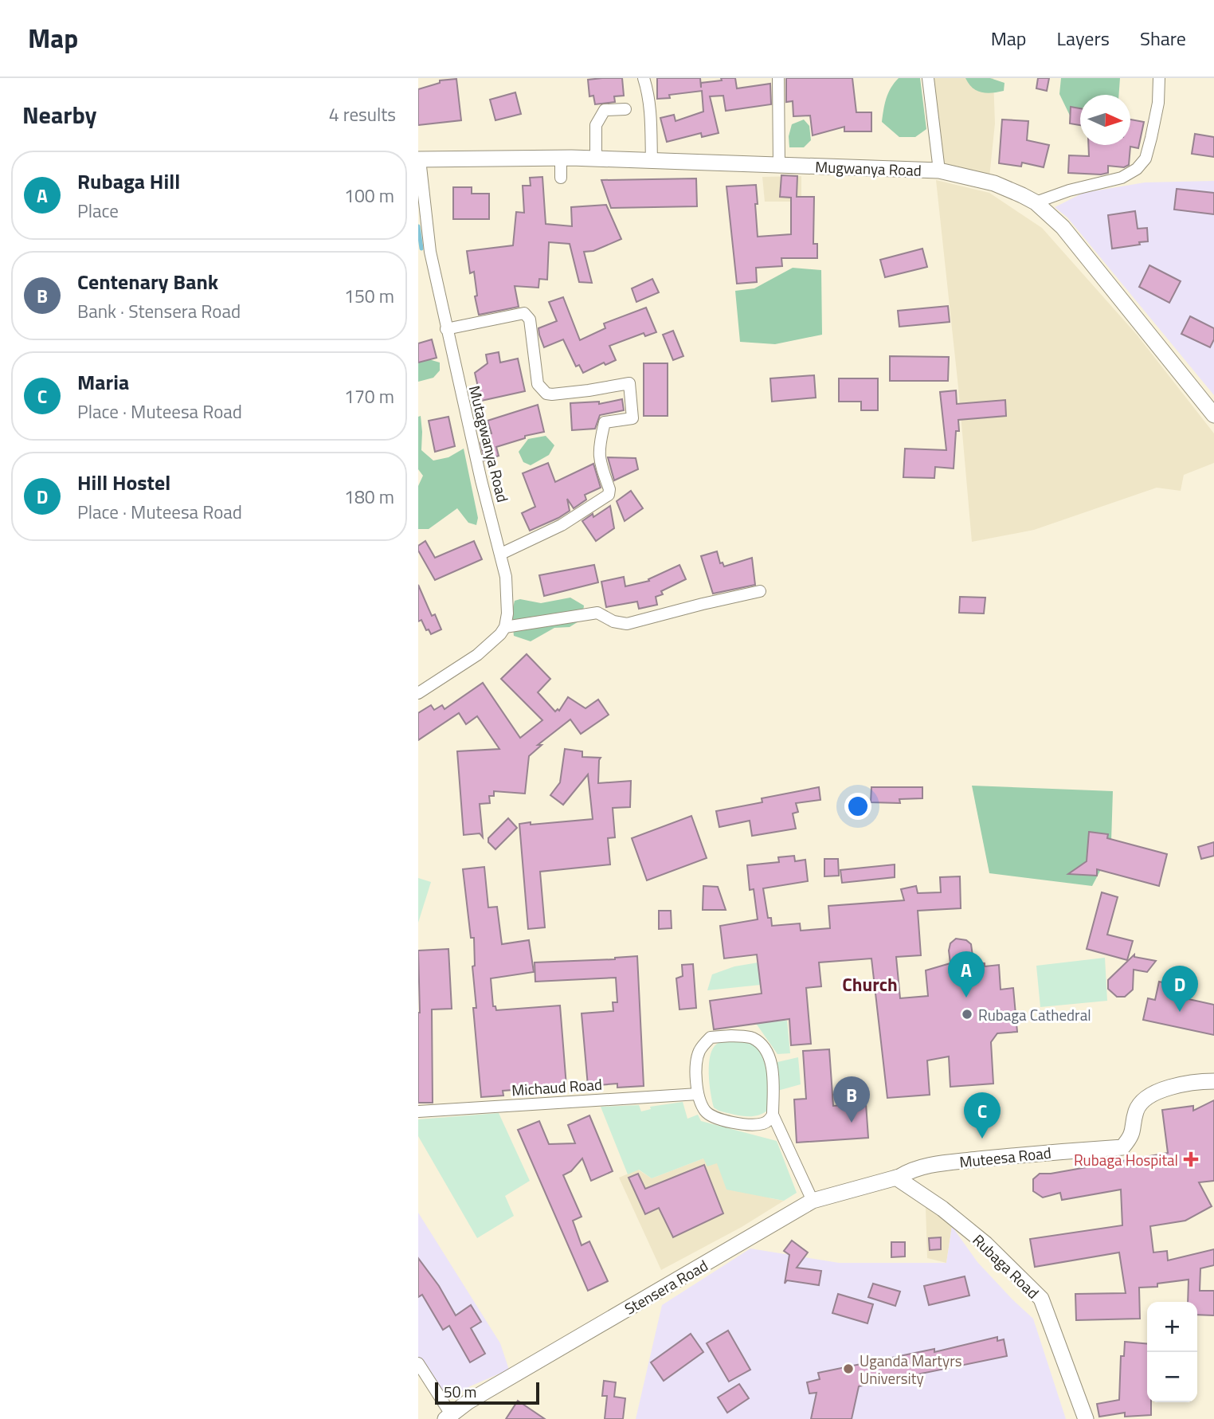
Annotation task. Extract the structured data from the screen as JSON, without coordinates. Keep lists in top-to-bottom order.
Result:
{
  "streets": {
    "street": [
      "Mugwanya Road",
      "Mutagwanya Road",
      "Michaud Road",
      "Muteesa Road",
      "Rubaga Road",
      "Stensera Road"
    ]
  },
  "crossings": [
    ["Mugwanya Road", "Mutagwanya Road"],
    ["Muteesa Road", "Rubaga Road"],
    ["Muteesa Road", "Stensera Road"],
    ["Rubaga Road", "Stensera Road"]
  ],
  "districts": ["Church"],
  "places": {
    "other": ["Rubaga Cathedral", "Uganda Martyrs University"],
    "health": ["Rubaga Hospital"]
  },
  "scale_bar": "50 m",
  "north": "right",
  "page": {
    "header": "Map",
    "nav": ["Map", "Layers", "Share"],
    "heading": ["Nearby", "4 results"],
    "list": [
      {
        "mark": "A",
        "name": "Rubaga Hill",
        "note": "Place",
        "value": "100 m"
      },
      {
        "mark": "B",
        "name": "Centenary Bank",
        "note": "Bank · Stensera Road",
        "value": "150 m"
      },
      {
        "mark": "C",
        "name": "Maria",
        "note": "Place · Muteesa Road",
        "value": "170 m"
      },
      {
        "mark": "D",
        "name": "Hill Hostel",
        "note": "Place · Muteesa Road",
        "value": "180 m"
      }
    ],
    "pins": [
      "A",
      "D",
      "B",
      "C"
    ],
    "map_buttons": ["+", "−"],
    "scale": "50 m"
  }
}
